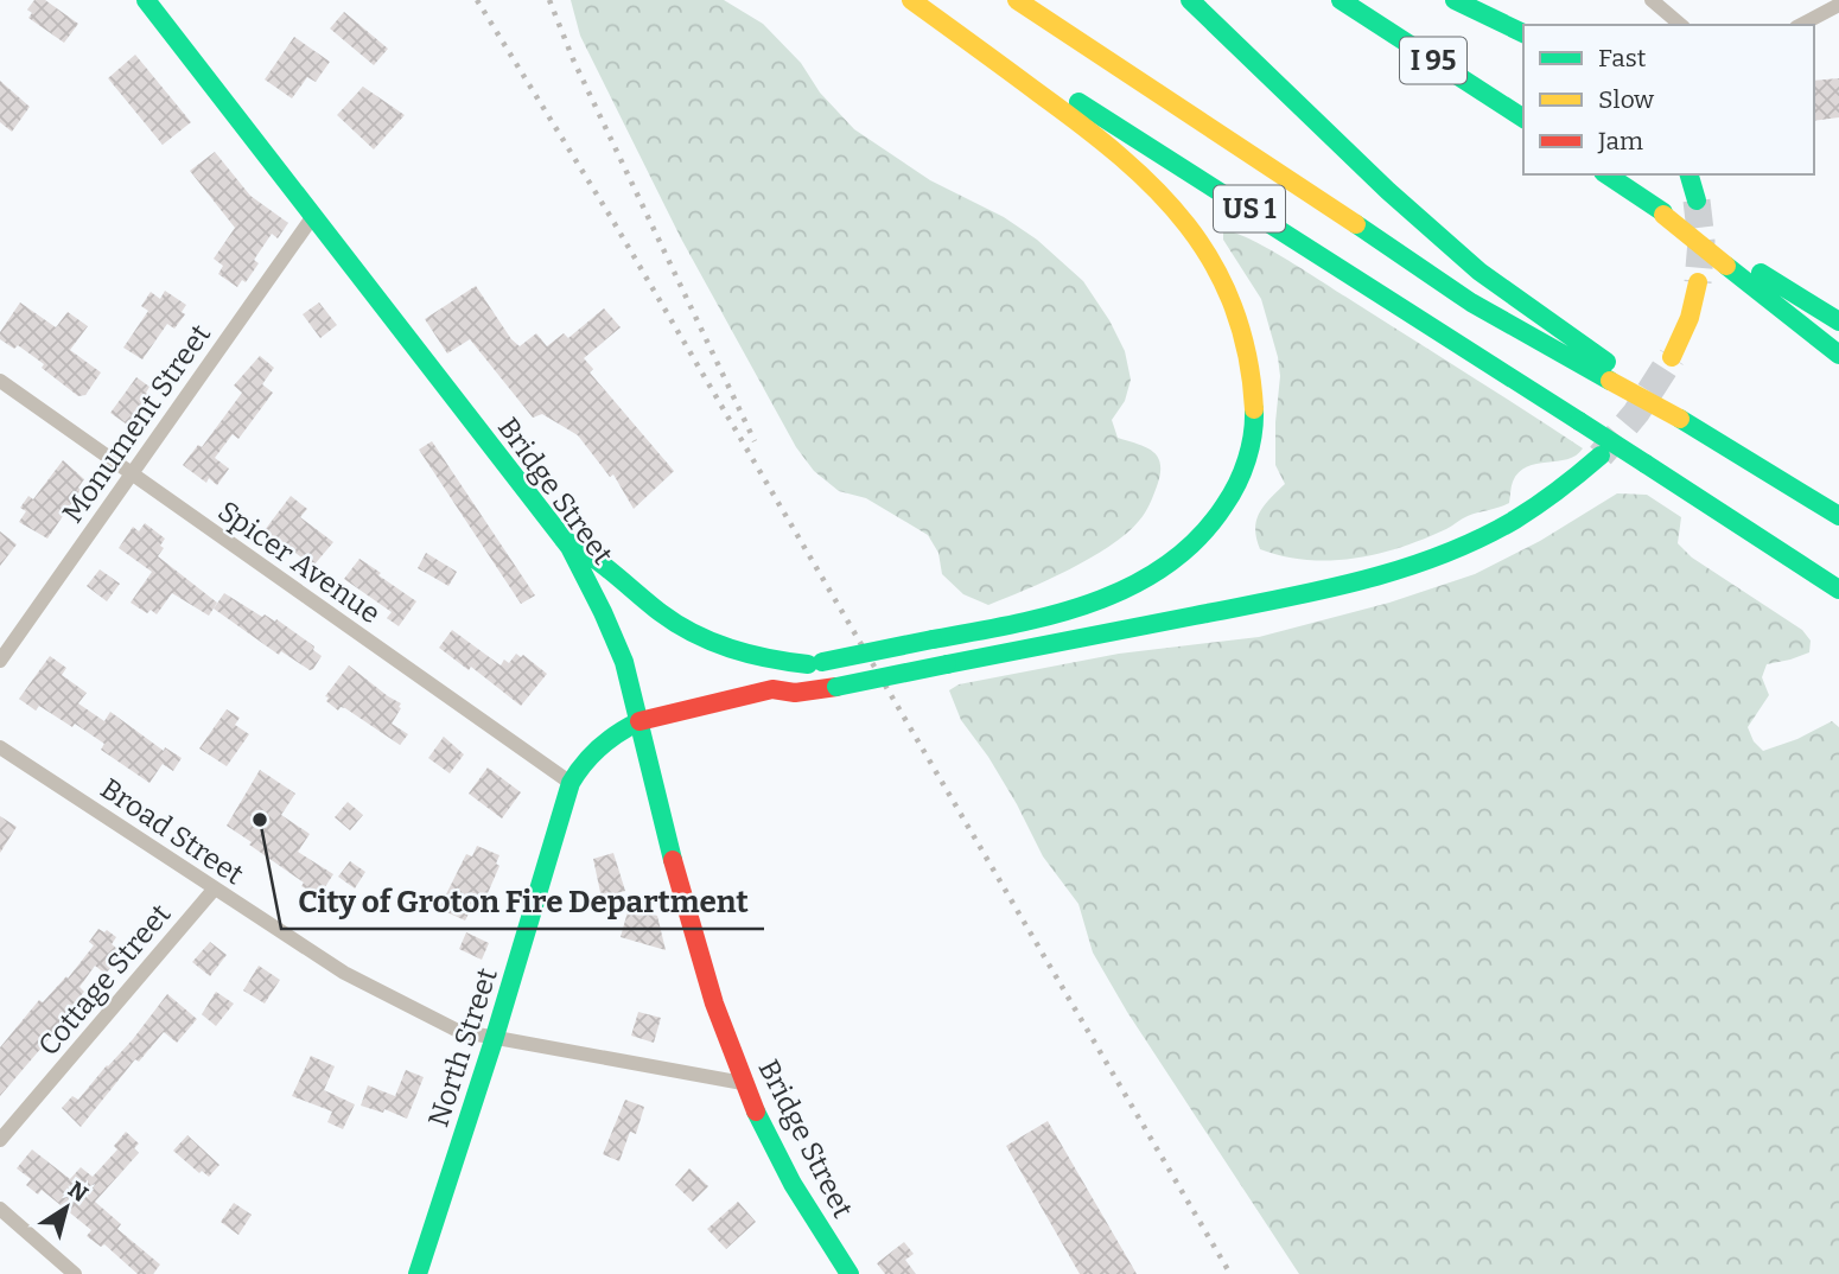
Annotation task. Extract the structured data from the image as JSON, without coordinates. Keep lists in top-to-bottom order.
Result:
{
  "streets": {
    "main road": [
      "I 95",
      "US 1",
      "Bridge Street",
      "North Street"
    ],
    "street": [
      "Monument Street",
      "Spicer Avenue",
      "Broad Street",
      "Cottage Street"
    ]
  },
  "crossings": [
    ["Monument Street", "Bridge Street"],
    ["Monument Street", "Spicer Avenue"],
    ["Bridge Street", "Broad Street"],
    ["Bridge Street", "North Street"],
    ["Spicer Avenue", "North Street"],
    ["Broad Street", "Cottage Street"],
    ["Broad Street", "North Street"]
  ],
  "places": ["City of Groton Fire Department"],
  "legend": ["Fast", "Slow", "Jam"],
  "north": "top right"
}
